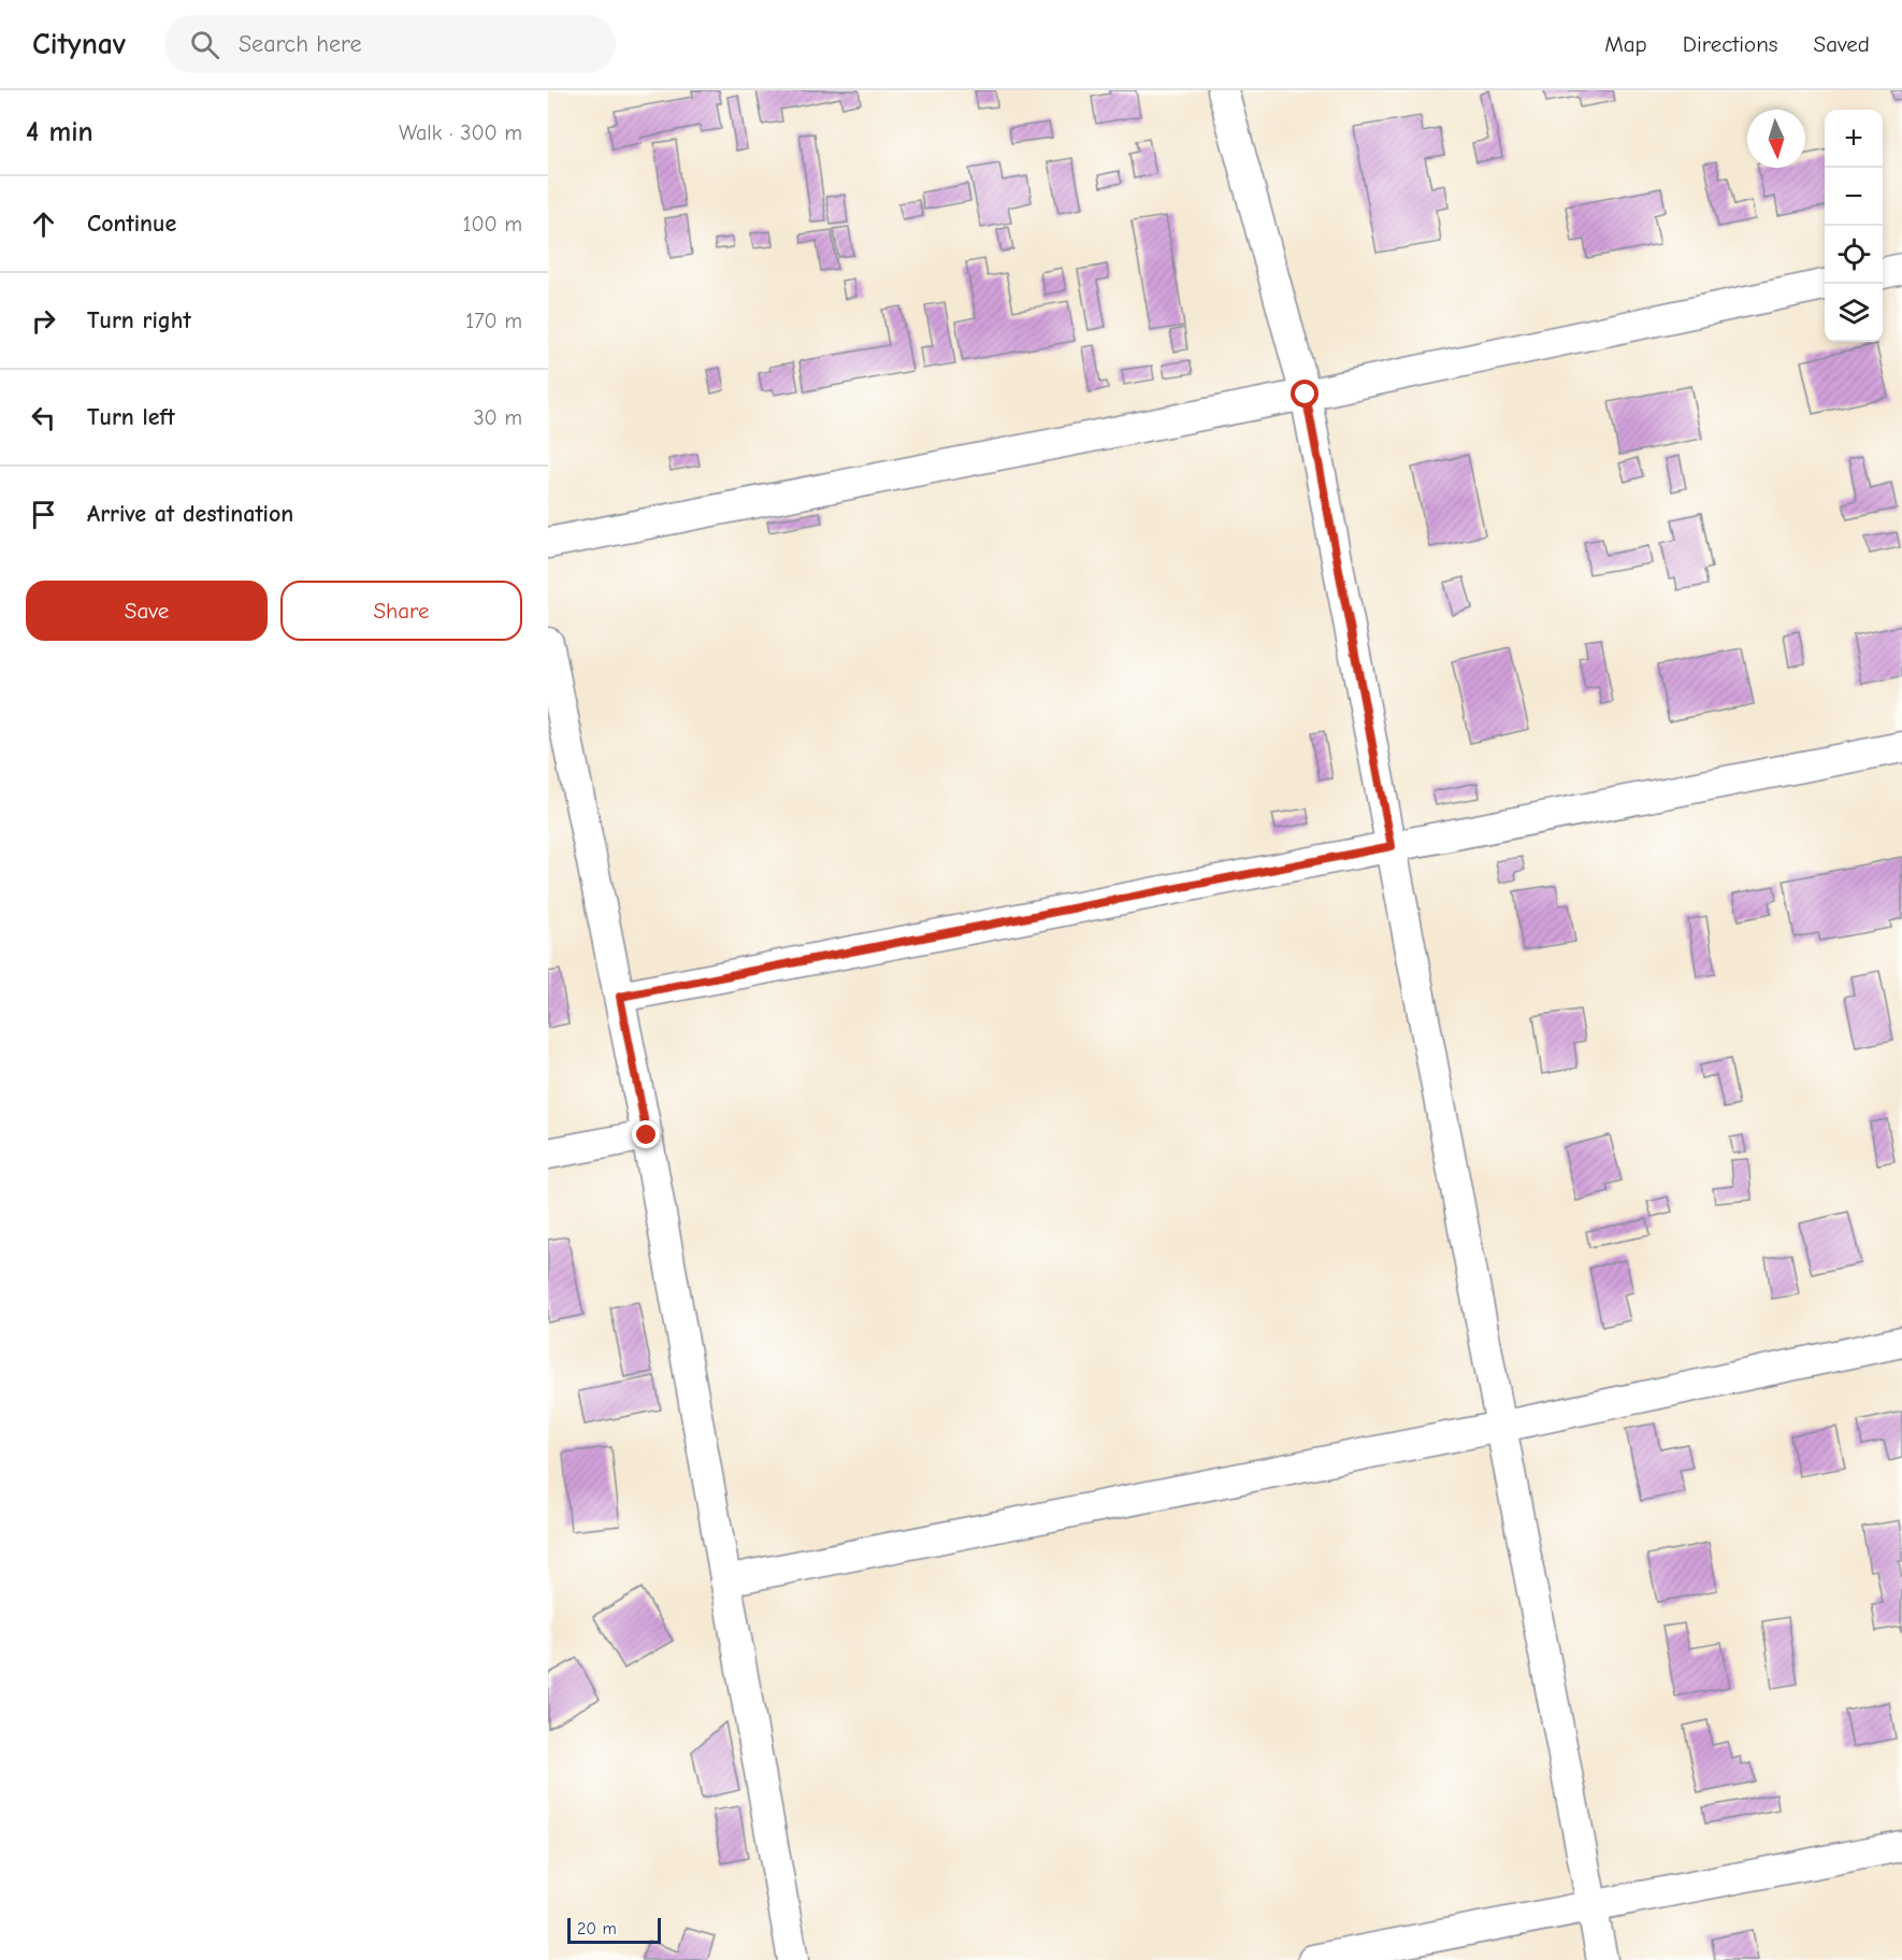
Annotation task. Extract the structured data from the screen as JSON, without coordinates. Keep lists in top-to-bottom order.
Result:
{
  "scale_bar": "20 m",
  "north": "bottom",
  "page": {
    "header": "Citynav",
    "search": "Search here",
    "nav": ["Map", "Directions", "Saved"],
    "heading": ["4 min", "Walk · 300 m"],
    "map_buttons": ["+", "−"],
    "list": [
      ["Continue", "100 m"],
      ["Turn right", "170 m"],
      ["Turn left", "30 m"],
      "Arrive at destination"
    ],
    "buttons": ["Save", "Share"],
    "scale": "20 m"
  }
}
